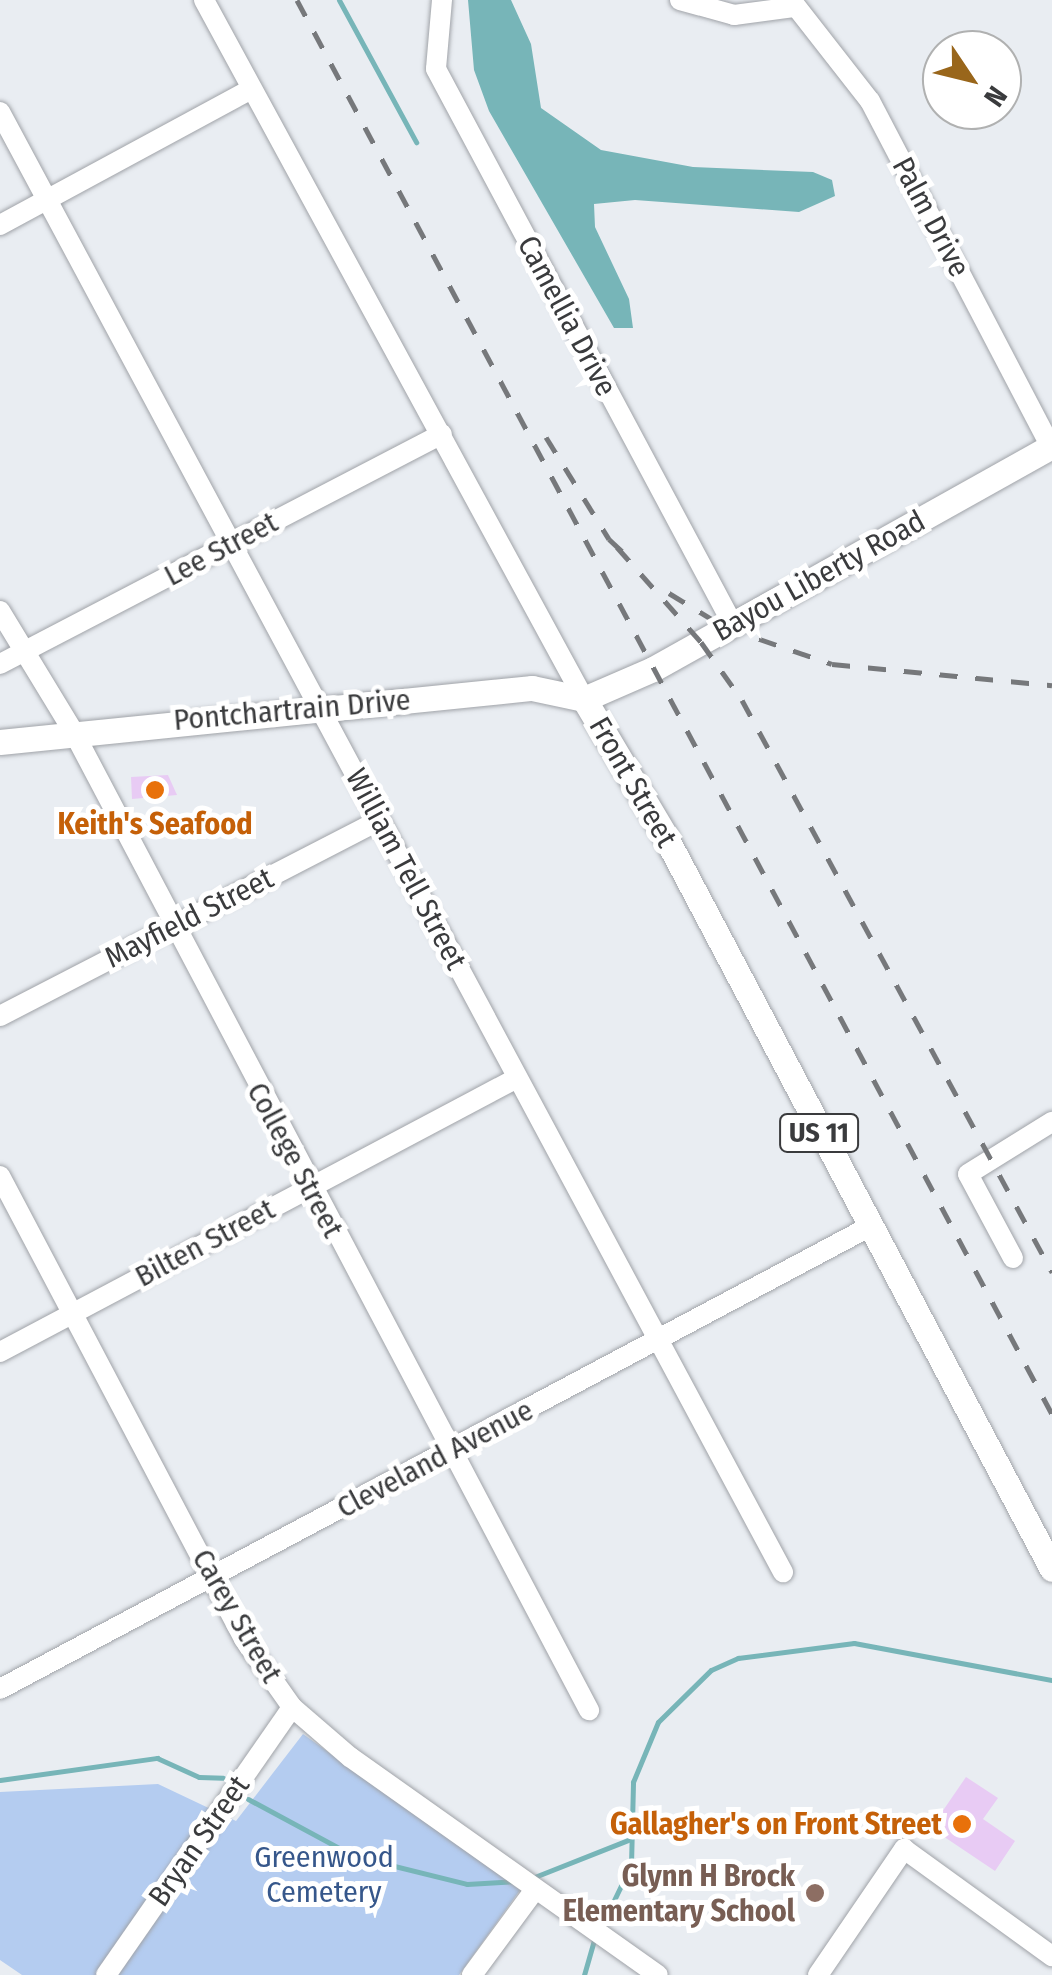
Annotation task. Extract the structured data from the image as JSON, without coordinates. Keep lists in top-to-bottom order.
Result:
{
  "streets": {
    "main road": [
      "Bayou Liberty Road",
      "Pontchartrain Drive",
      "Front Street",
      "US 11"
    ],
    "street": [
      "Palm Drive",
      "Camellia Drive",
      "Lee Street",
      "William Tell Street",
      "Mayfield Street",
      "College Street",
      "Bilten Street",
      "Cleveland Avenue",
      "Carey Street",
      "Bryan Street"
    ]
  },
  "crossings": [
    ["Palm Drive", "Bayou Liberty Road"],
    ["Camellia Drive", "Bayou Liberty Road"],
    ["Lee Street", "Front Street"],
    ["Lee Street", "William Tell Street"],
    ["Lee Street", "College Street"],
    ["Bayou Liberty Road", "Pontchartrain Drive"],
    ["Bayou Liberty Road", "Front Street"],
    ["Pontchartrain Drive", "Front Street"],
    ["Pontchartrain Drive", "William Tell Street"],
    ["Pontchartrain Drive", "College Street"],
    ["Front Street", "Cleveland Avenue"],
    ["William Tell Street", "Mayfield Street"],
    ["William Tell Street", "Bilten Street"],
    ["William Tell Street", "Cleveland Avenue"],
    ["Mayfield Street", "College Street"],
    ["College Street", "Bilten Street"],
    ["College Street", "Cleveland Avenue"],
    ["Bilten Street", "Carey Street"],
    ["Cleveland Avenue", "Carey Street"],
    ["Carey Street", "Bryan Street"]
  ],
  "parks": ["Greenwood Cemetery"],
  "places": ["Keith's Seafood", "Gallagher's on Front Street", "Glynn H Brock Elementary School"],
  "north": "bottom right"
}
